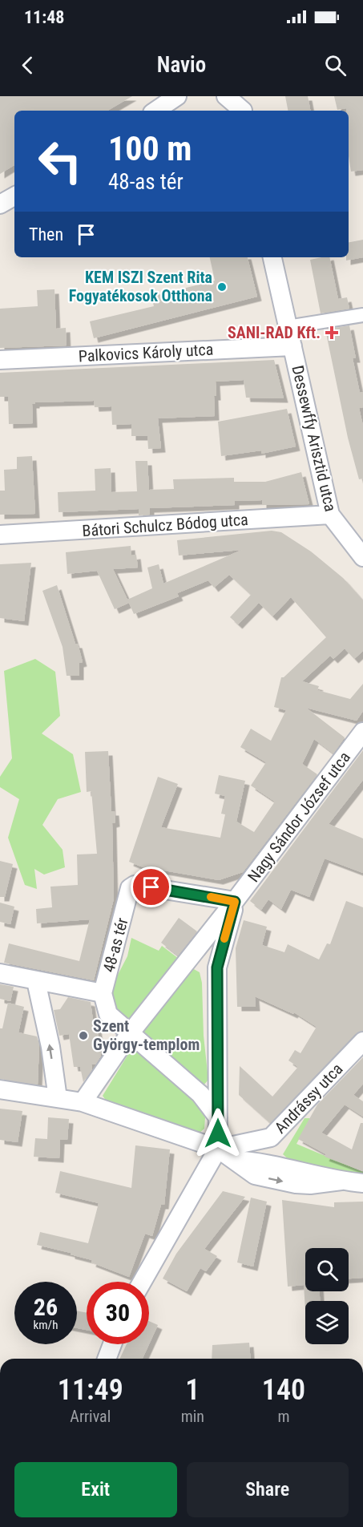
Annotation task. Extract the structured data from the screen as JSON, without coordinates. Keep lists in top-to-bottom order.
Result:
{
  "streets": {
    "street": [
      "Palkovics Károly utca",
      "Dessewffy Arisztid utca",
      "Bátori Schulcz Bódog utca",
      "Nagy Sándor József utca",
      "48-as tér",
      "Andrássy utca"
    ]
  },
  "crossings": [
    ["Palkovics Károly utca", "Dessewffy Arisztid utca"],
    ["Dessewffy Arisztid utca", "Bátori Schulcz Bódog utca"],
    ["Nagy Sándor József utca", "48-as tér"]
  ],
  "places": {
    "other": ["KEM ISZI Szent Rita Fogyatékosok Otthona", "Szent György-templom"],
    "health": ["SANI-RAD Kft."]
  },
  "page": {
    "status": "11:48",
    "header": "Navio",
    "turn": ["100 m", "48-as tér"],
    "then": "Then",
    "speed": "26 km/h",
    "limit": "30",
    "eta": [
      "11:49",
      "Arrival",
      "1",
      "min",
      "140",
      "m"
    ],
    "buttons": ["Exit", "Share"]
  }
}
